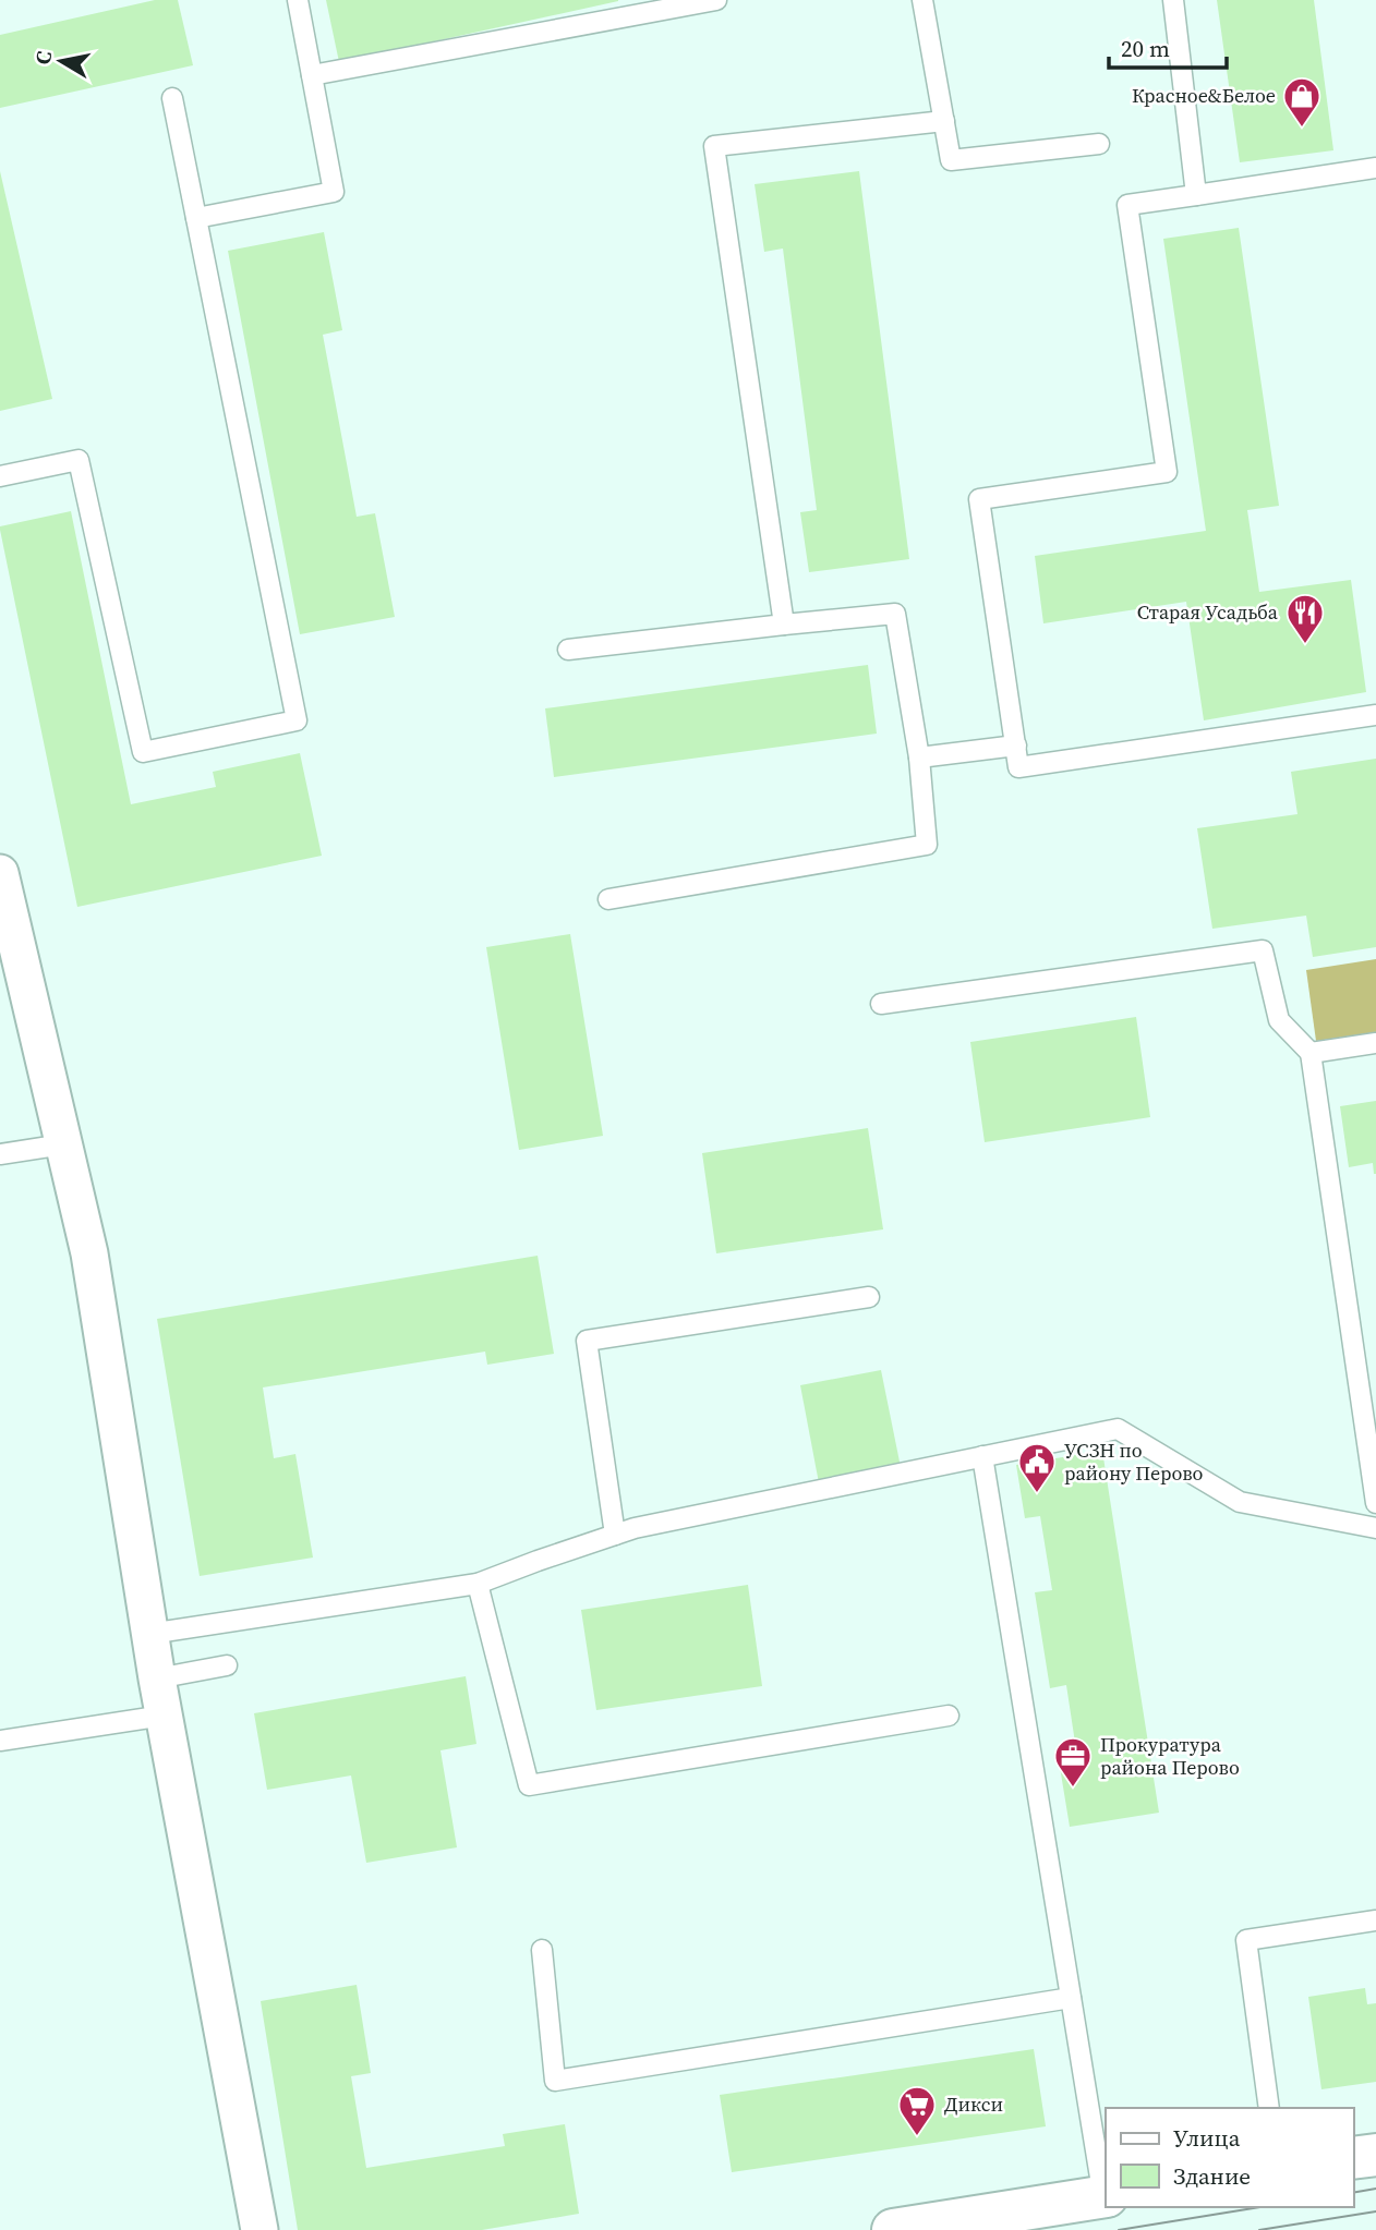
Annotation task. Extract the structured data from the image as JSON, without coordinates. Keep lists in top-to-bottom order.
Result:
{
  "places": {
    "shop": ["Красное&Белое"],
    "restaurant": ["Старая Усадьба"],
    "public building": ["УСЗН по району Перово"],
    "office": ["Прокуратура района Перово"],
    "supermarket": ["Дикси"]
  },
  "legend": ["Улица", "Здание"],
  "scale_bar": "20 m",
  "north": "left"
}
